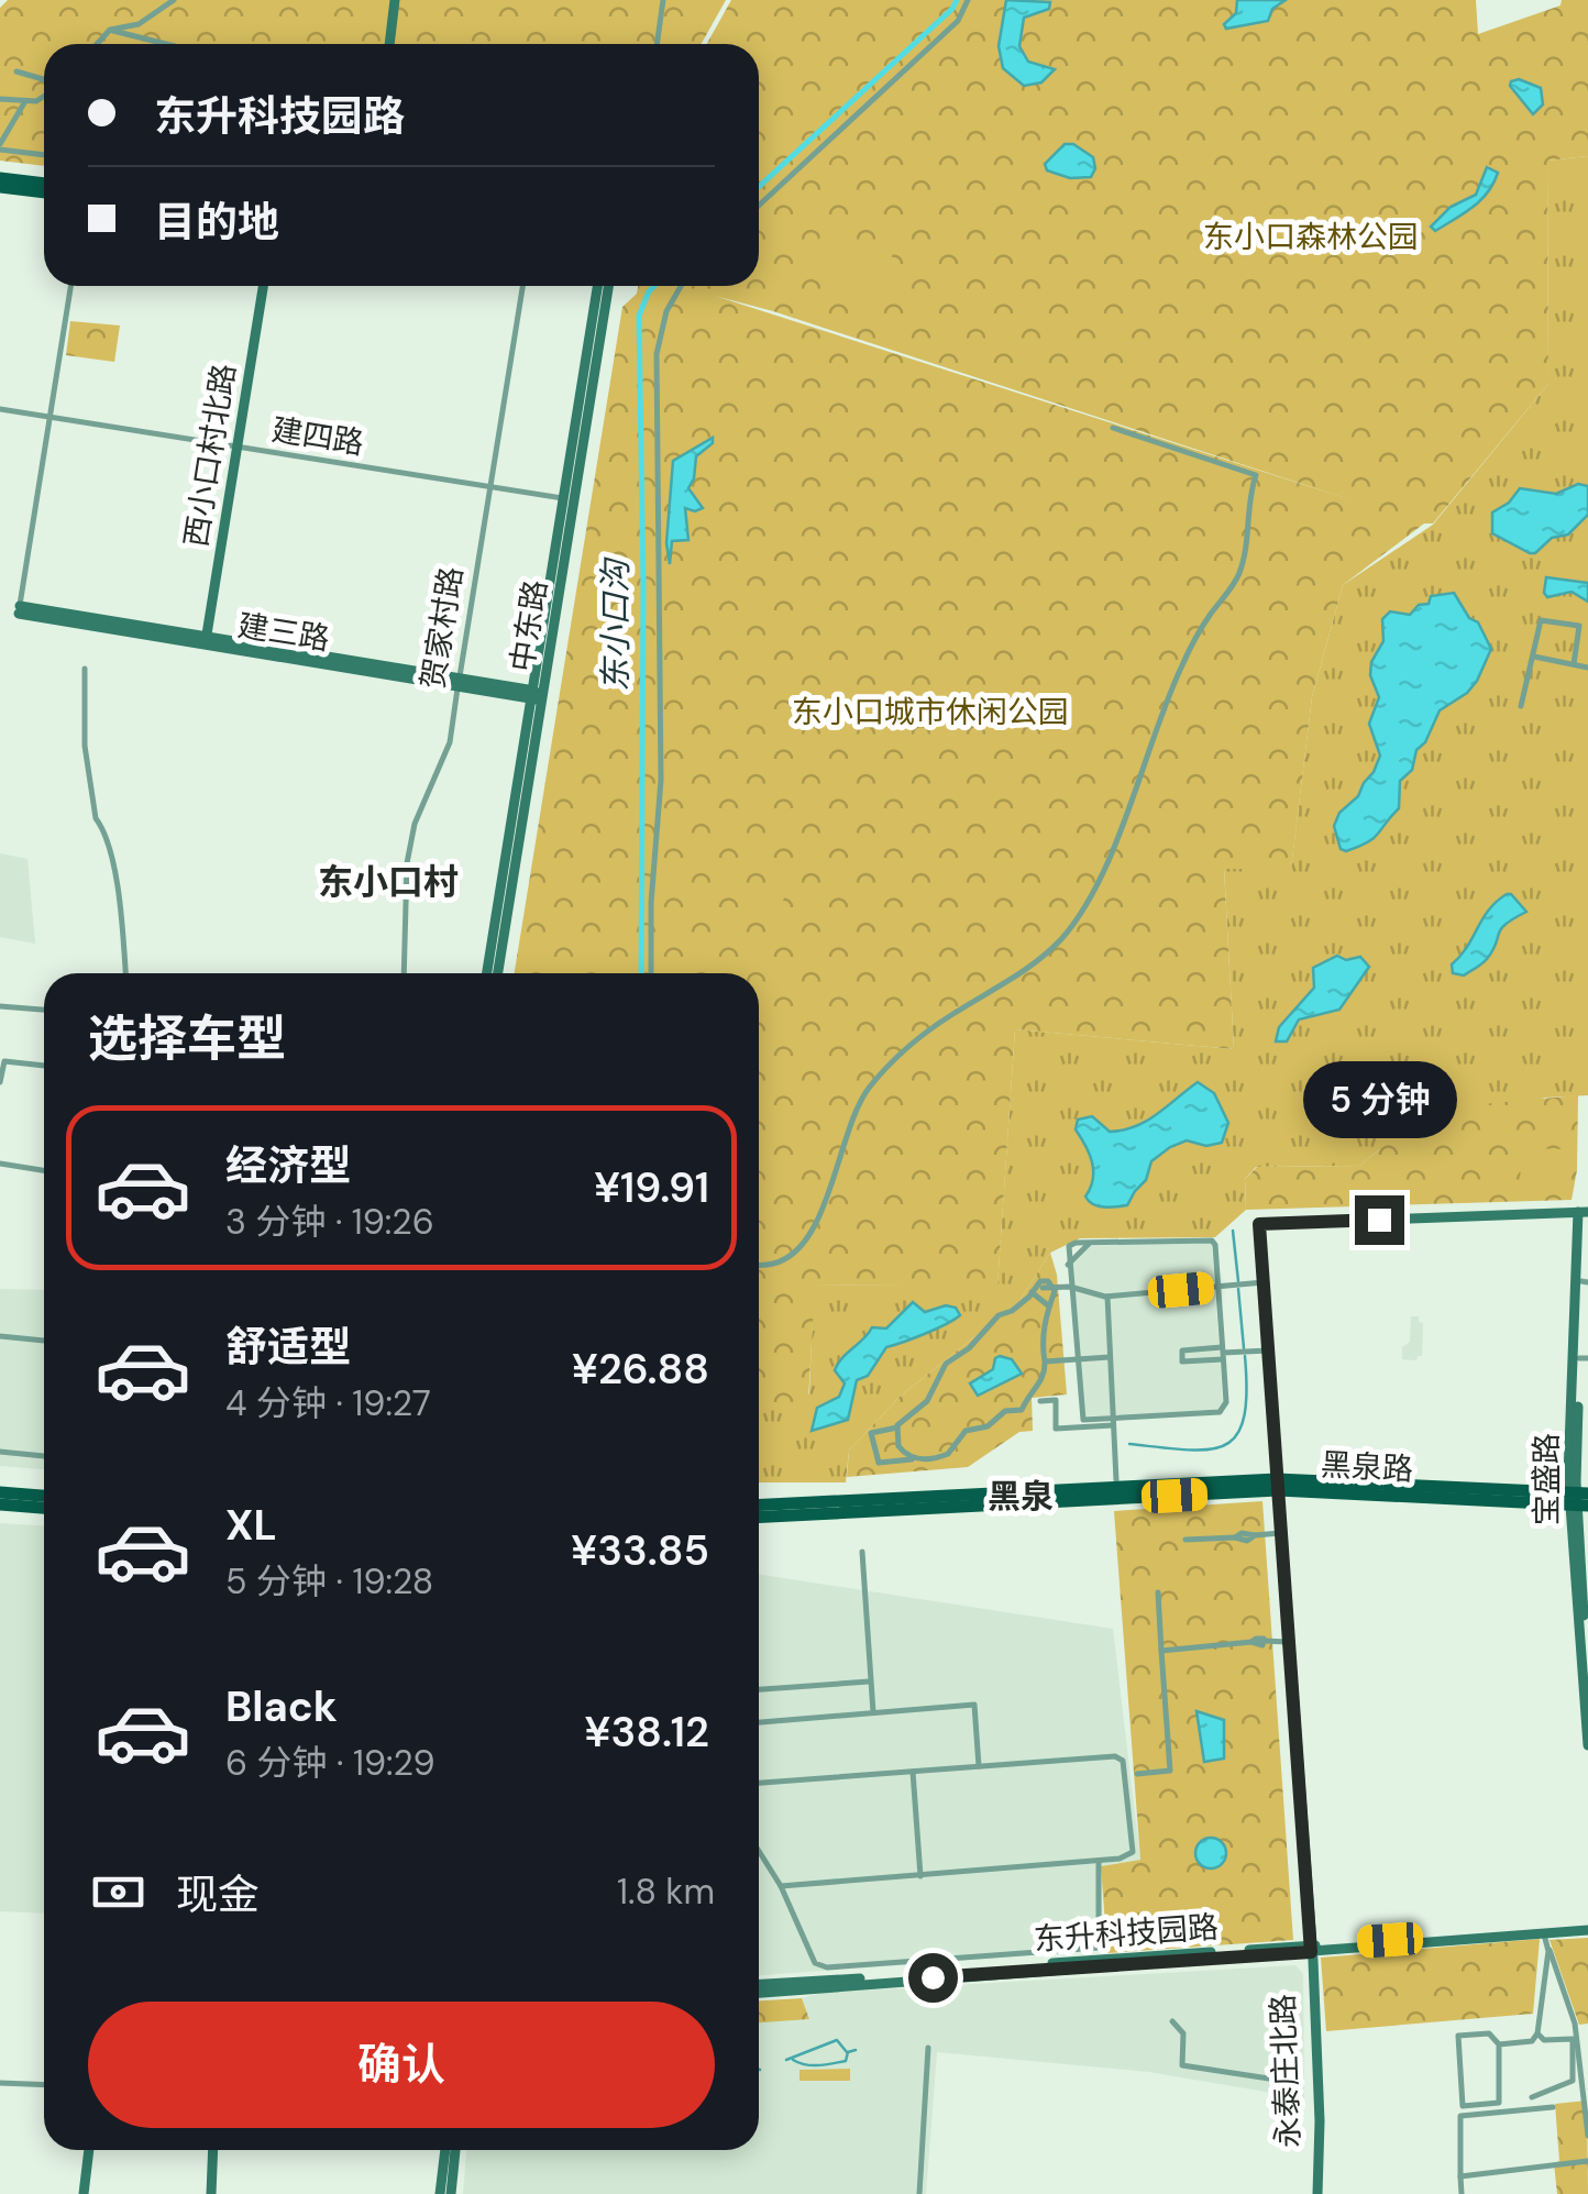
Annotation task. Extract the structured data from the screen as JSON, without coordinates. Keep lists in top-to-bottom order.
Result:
{
  "streets": {
    "main road": ["黑泉路"],
    "street": [
      "建四路",
      "西小口村北路",
      "中东路",
      "贺家村路",
      "建三路",
      "宝盛路",
      "东升科技园路",
      "永泰庄北路"
    ]
  },
  "crossings": [
    ["建四路", "西小口村北路"],
    ["建四路", "中东路"],
    ["建四路", "贺家村路"],
    ["西小口村北路", "建三路"],
    ["中东路", "建三路"],
    ["贺家村路", "建三路"],
    ["黑泉路", "宝盛路"],
    ["黑泉路", "永泰庄北路"],
    ["宝盛路", "永泰庄北路"],
    ["东升科技园路", "永泰庄北路"]
  ],
  "districts": ["东小口村", "黑泉"],
  "water": ["东小口沟"],
  "parks": ["东小口森林公园", "东小口城市休闲公园"],
  "page": {
    "banner": ["东升科技园路", "目的地"],
    "heading": "选择车型",
    "bubble": "5 分钟",
    "list": [
      {
        "name": "经济型",
        "note": "3 分钟 · 19:26",
        "value": "¥19.91"
      },
      {
        "name": "舒适型",
        "note": "4 分钟 · 19:27",
        "value": "¥26.88"
      },
      {
        "name": "XL",
        "note": "5 分钟 · 19:28",
        "value": "¥33.85"
      },
      {
        "name": "Black",
        "note": "6 分钟 · 19:29",
        "value": "¥38.12"
      }
    ],
    "pay": ["现金", "1.8 km"],
    "buttons": "确认"
  }
}
